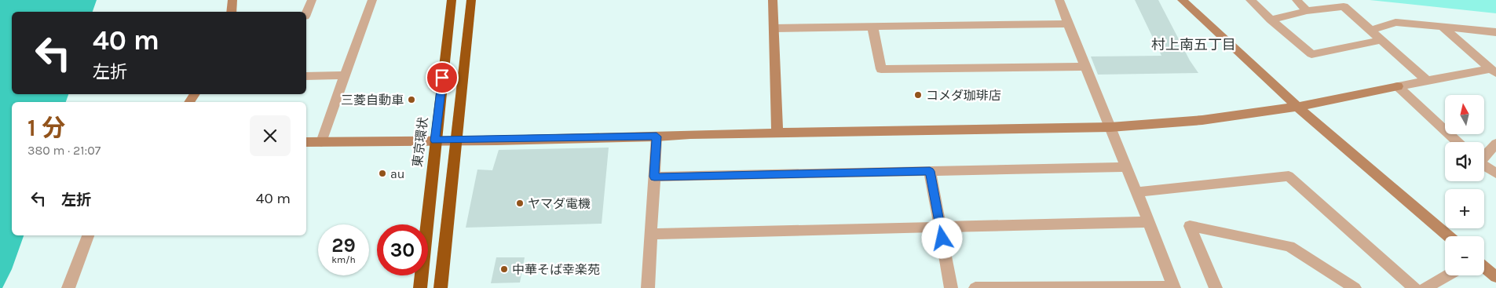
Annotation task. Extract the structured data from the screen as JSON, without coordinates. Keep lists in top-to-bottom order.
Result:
{
  "streets": {
    "highway": ["東京環状"]
  },
  "districts": ["村上南五丁目"],
  "places": [
    "コメダ珈琲店",
    "三菱自動車",
    "au",
    "ヤマダ電機",
    "中華そば幸楽苑"
  ],
  "north": "top",
  "page": {
    "turn": ["40 m", "左折"],
    "map_buttons": ["+", "−"],
    "heading": ["1 分", "380 m · 21:07"],
    "list": [
      {
        "name": "左折",
        "value": "40 m"
      }
    ],
    "speed": "29 km/h",
    "limit": "30"
  }
}
